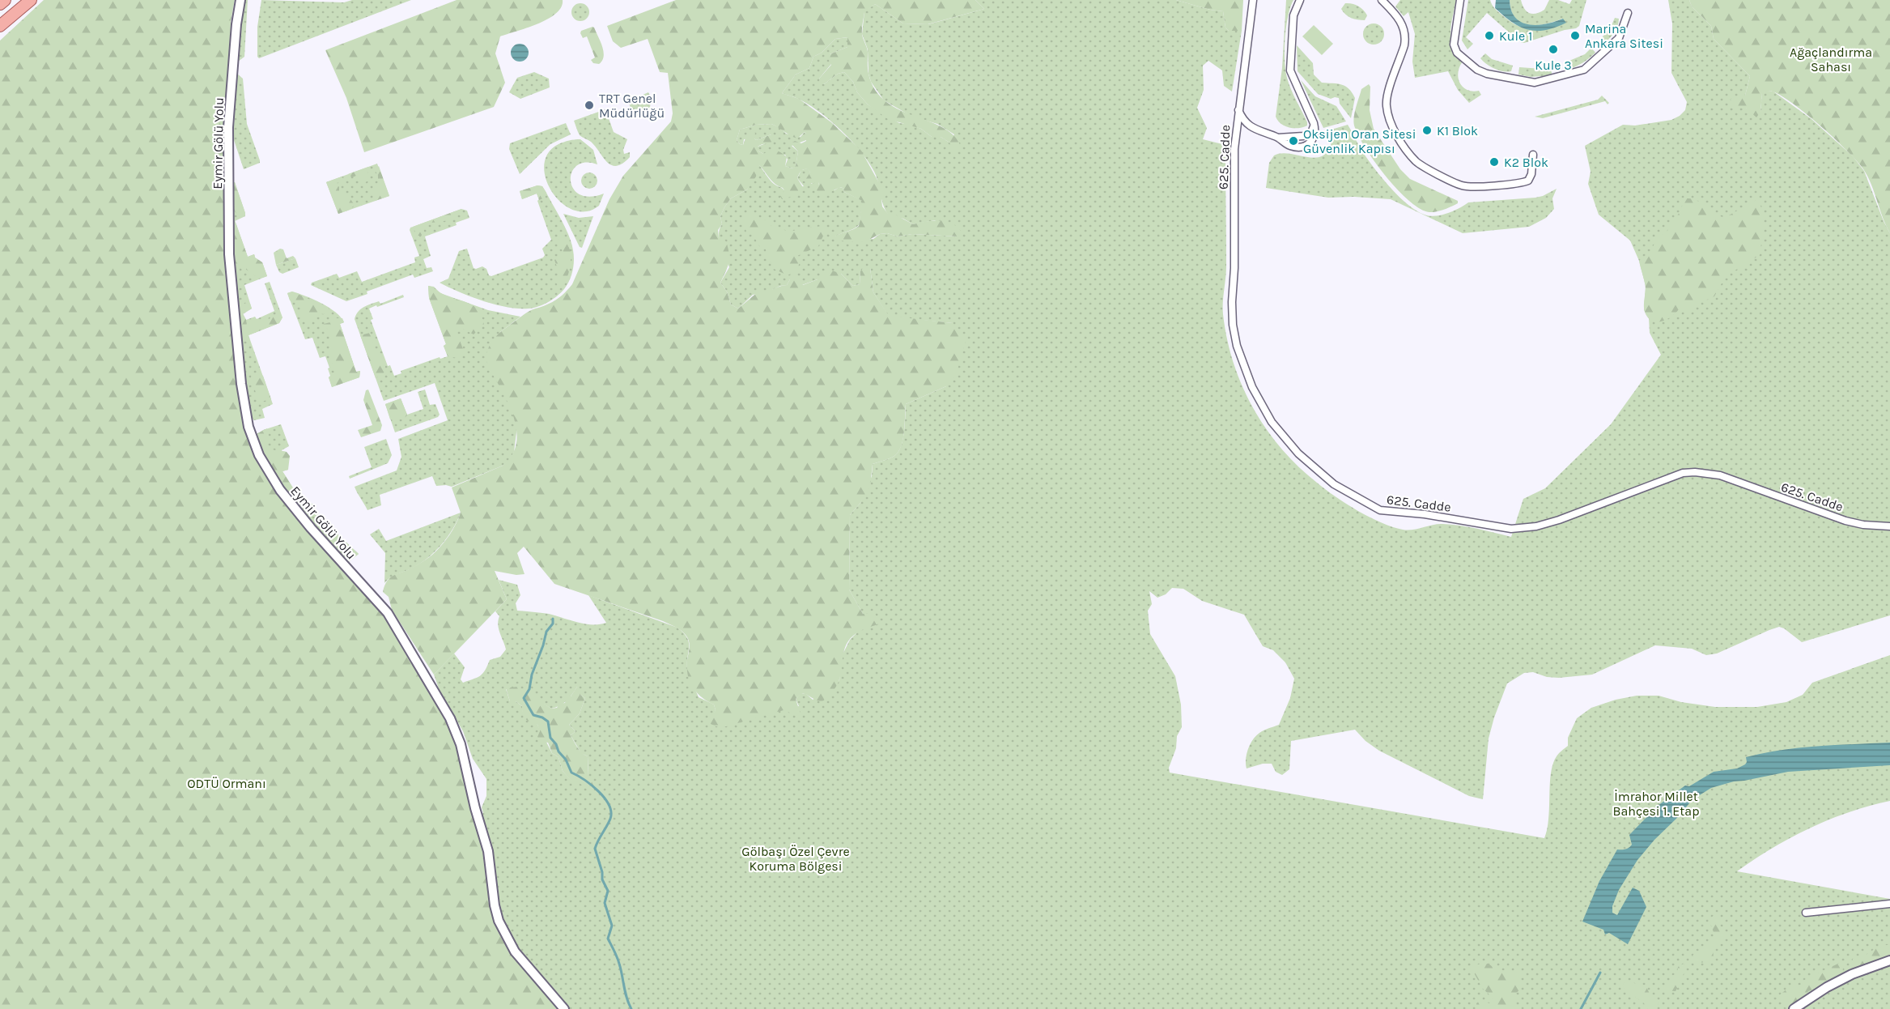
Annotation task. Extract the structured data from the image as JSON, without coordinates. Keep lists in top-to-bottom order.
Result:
{
  "streets": {
    "street": ["Eymir Gölü Yolu", "625. Cadde"]
  },
  "parks": [
    "Ağaçlandırma Sahası",
    "ODTÜ Ormanı",
    "İmrahor Millet Bahçesi 1. Etap",
    "Gölbaşı Özel Çevre Koruma Bölgesi"
  ],
  "places": [
    "Kule 1",
    "Marina Ankara Sitesi",
    "Kule 3",
    "TRT Genel Müdürlüğü",
    "K1 Blok",
    "Oksijen Oran Sitesi Güvenlik Kapısı",
    "K2 Blok"
  ]
}
